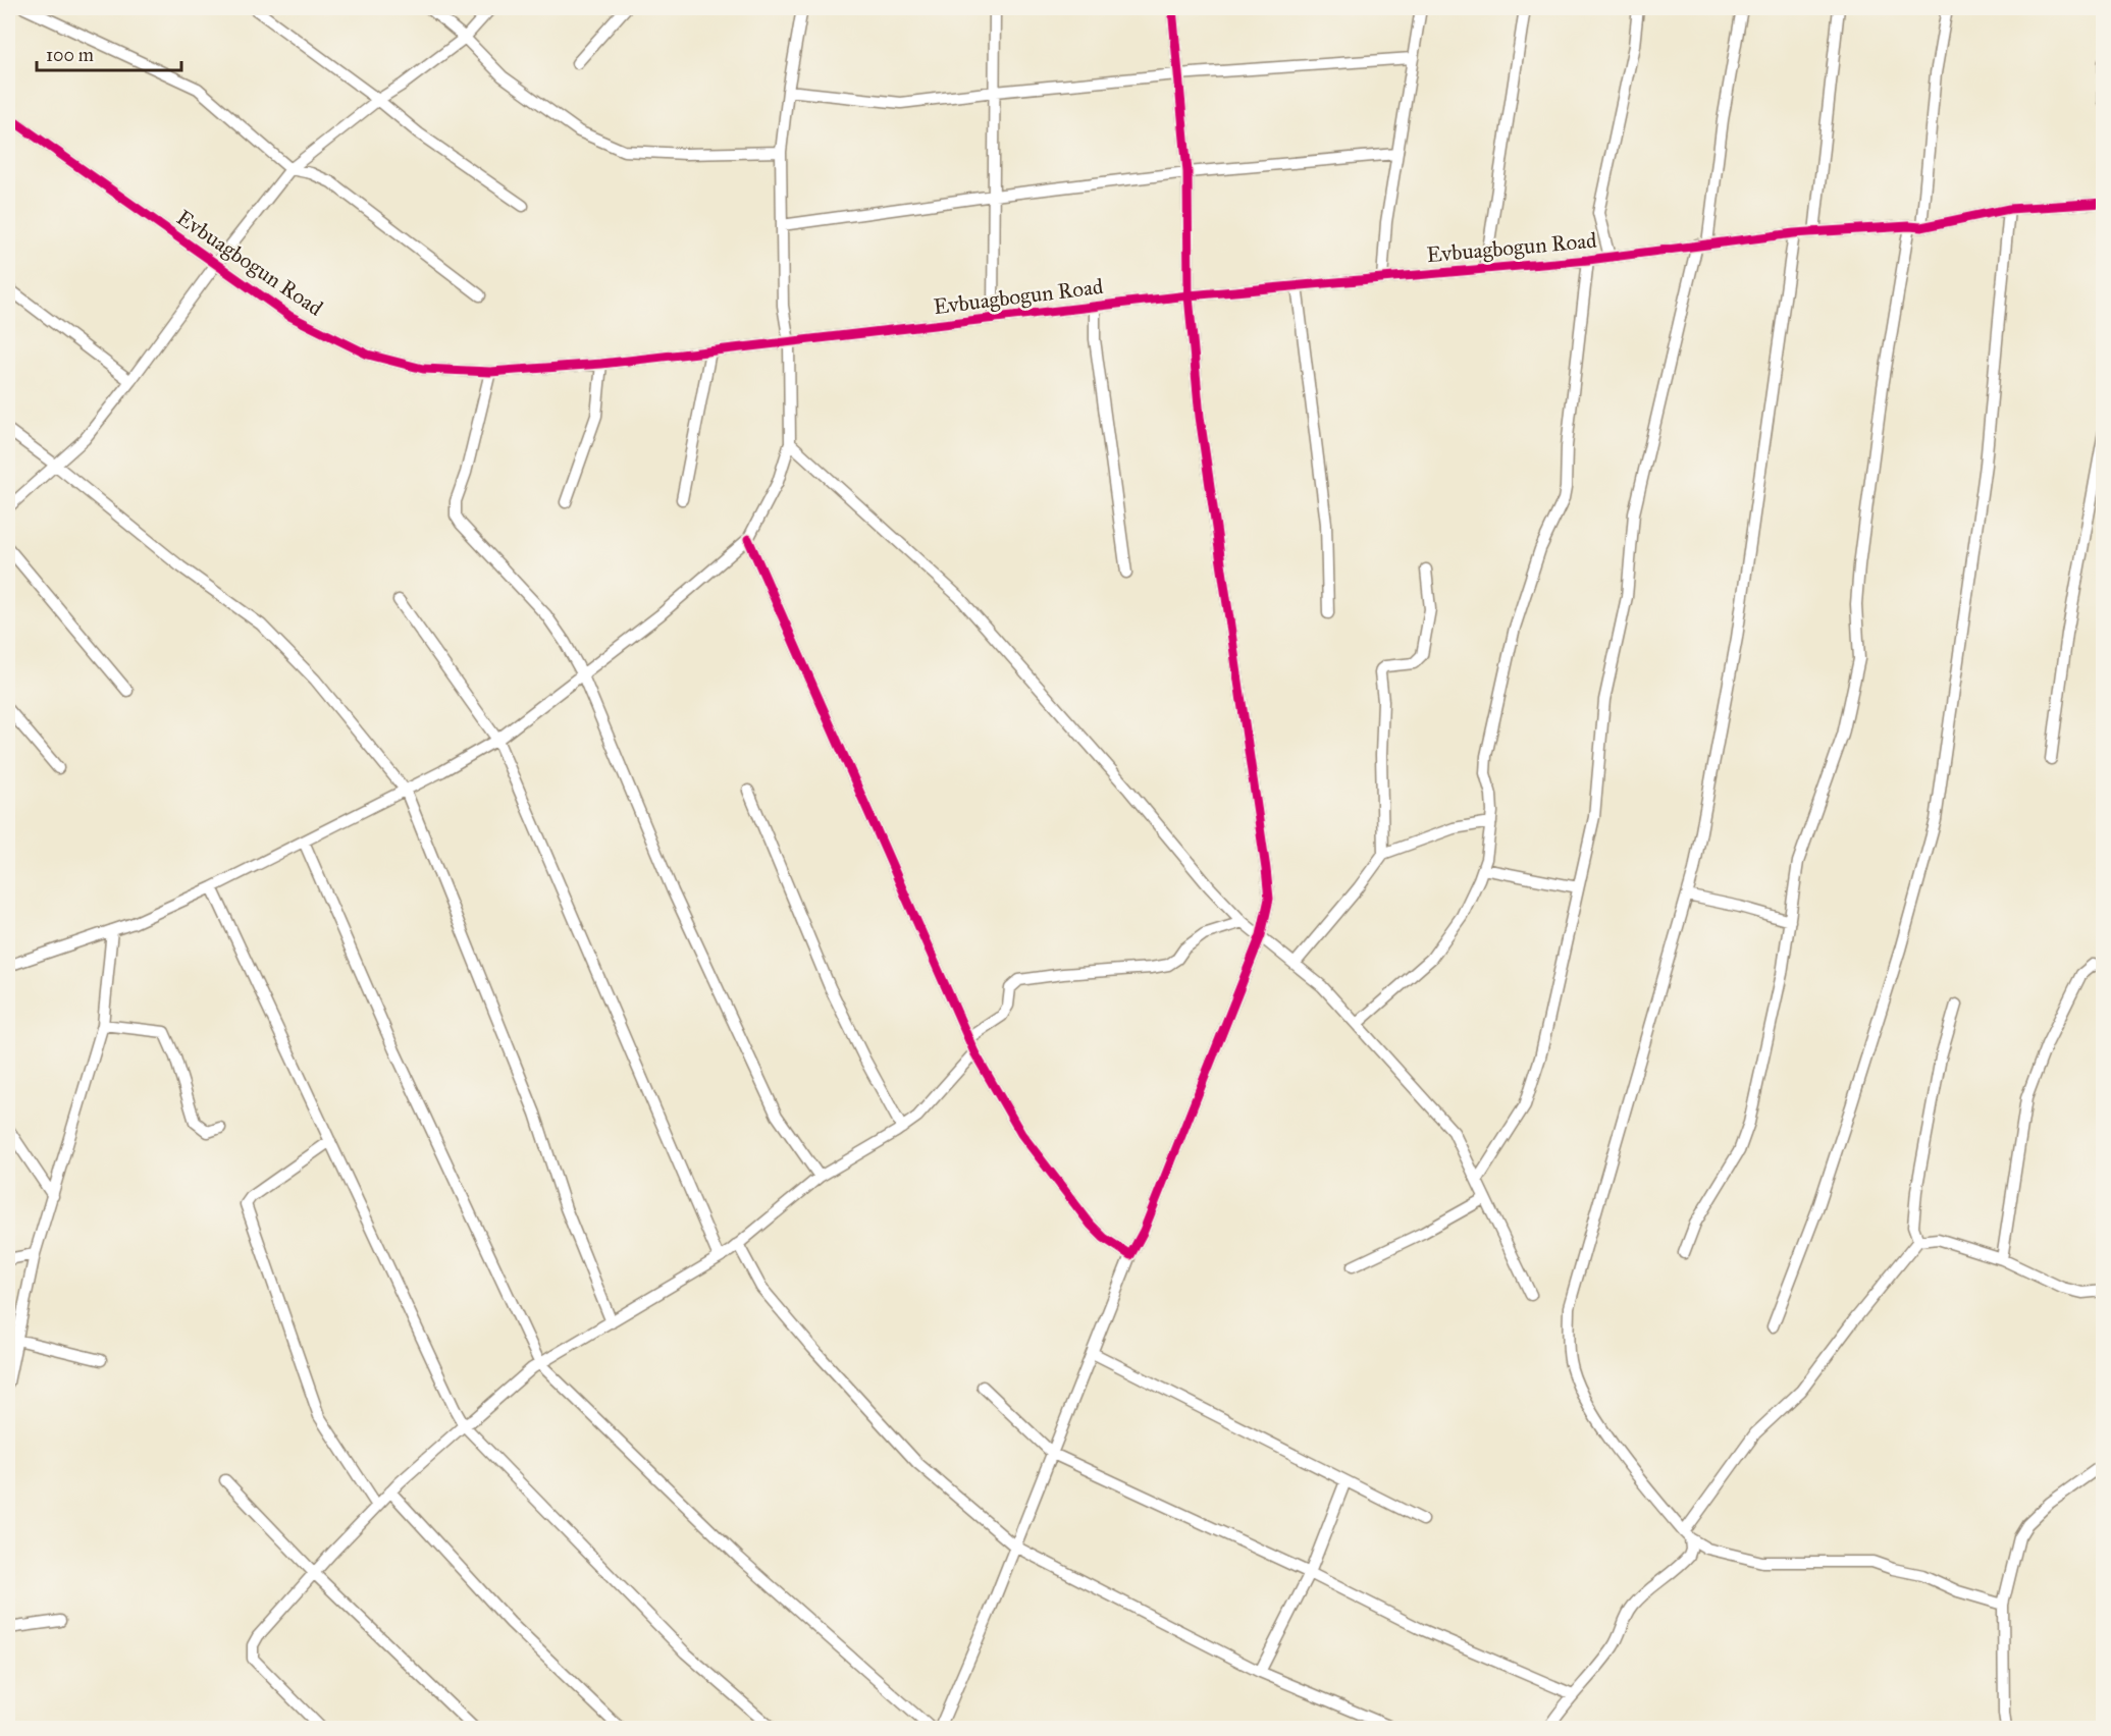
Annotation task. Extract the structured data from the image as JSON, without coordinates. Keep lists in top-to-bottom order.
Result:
{
  "streets": {
    "street": ["Evbuagbogun Road"]
  },
  "scale_bar": "100 m"
}
